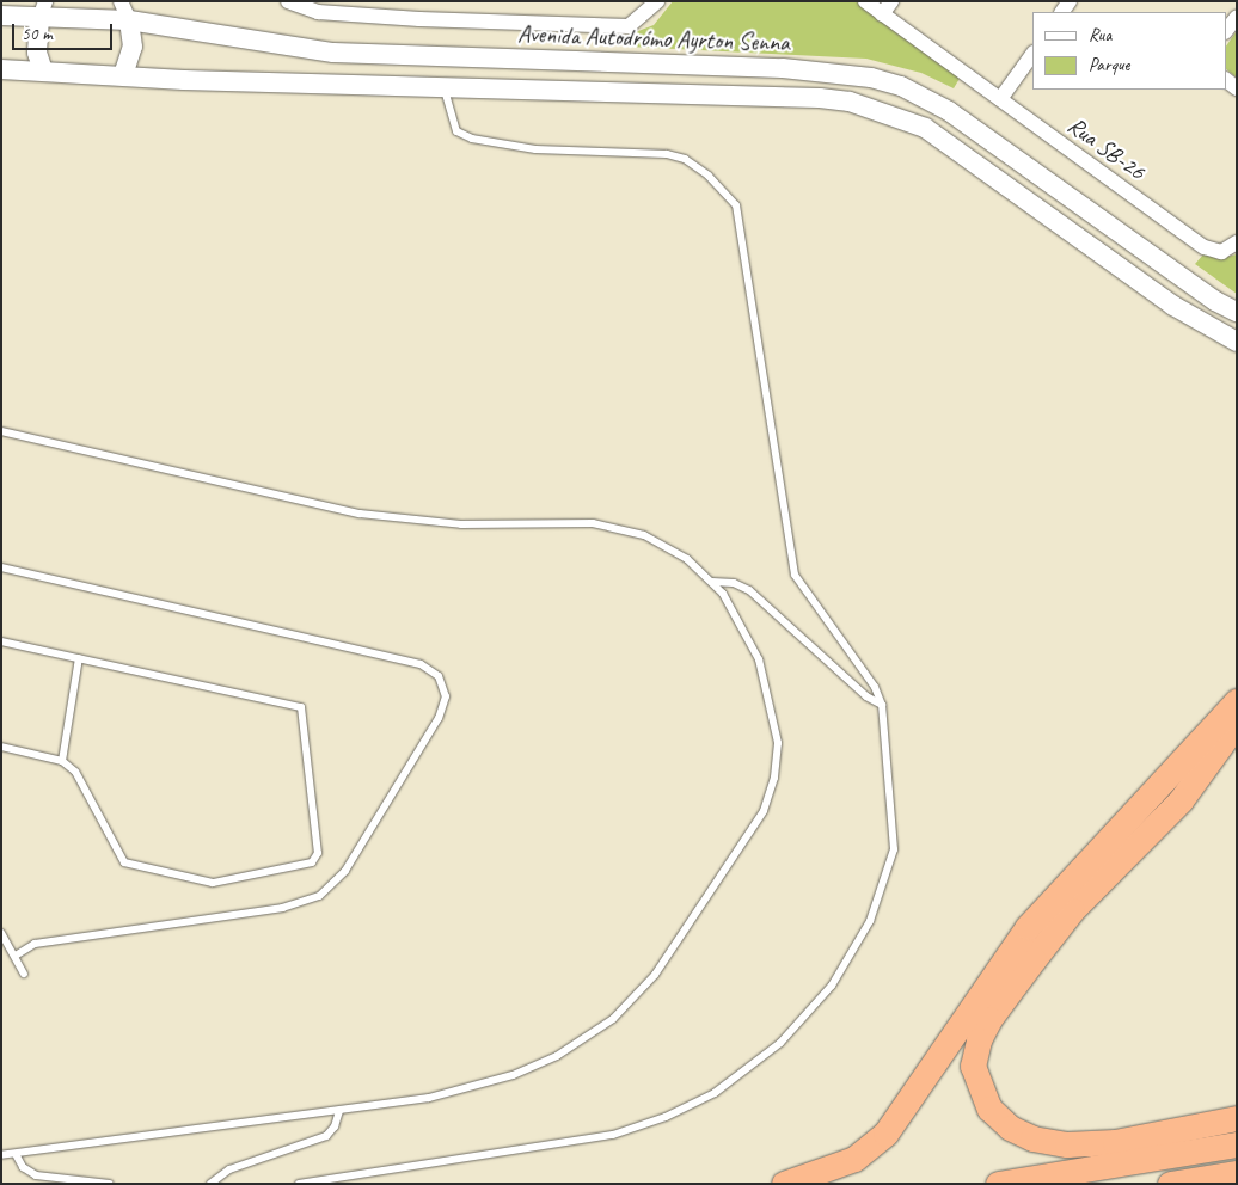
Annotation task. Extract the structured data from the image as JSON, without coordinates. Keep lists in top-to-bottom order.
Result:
{
  "streets": {
    "street": ["Avenida Autodrómo Ayrton Senna", "Rua SB-26"]
  },
  "legend": ["Rua", "Parque"],
  "scale_bar": "50 m"
}
